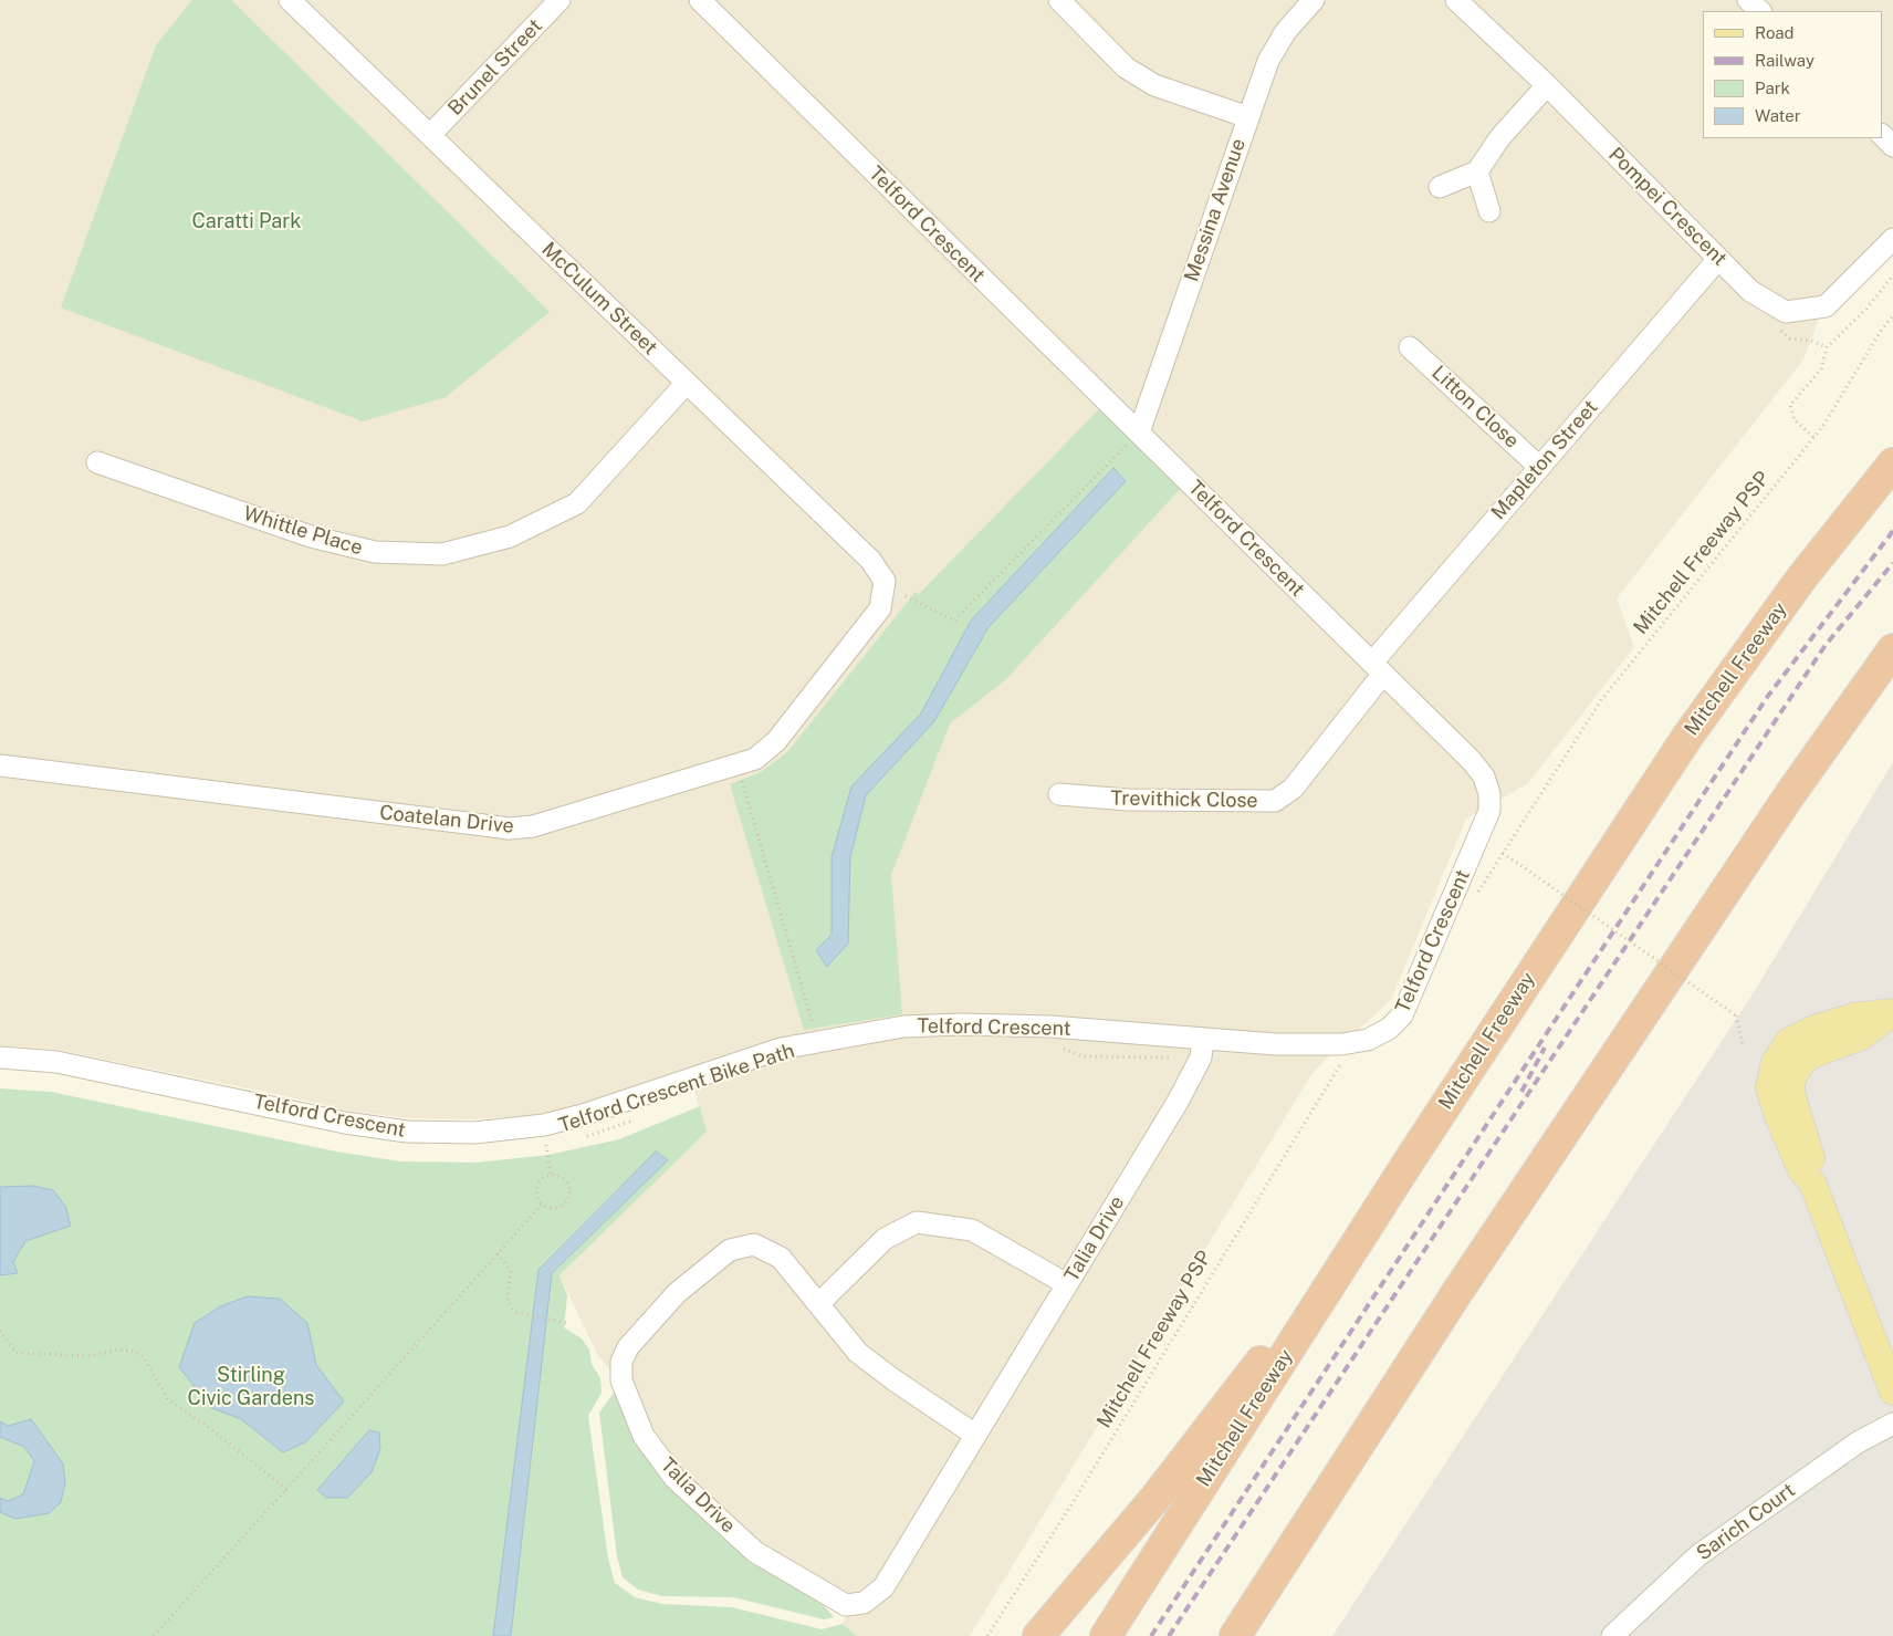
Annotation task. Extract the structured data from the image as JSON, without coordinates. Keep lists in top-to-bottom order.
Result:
{
  "streets": {
    "highway": ["Mitchell Freeway"],
    "street": [
      "Brunel Street",
      "Pompei Crescent",
      "Messina Avenue",
      "Telford Crescent",
      "McCulum Street",
      "Litton Close",
      "Mapleton Street",
      "Whittle Place",
      "Trevithick Close",
      "Coatelan Drive",
      "Talia Drive",
      "Sarich Court"
    ],
    "path": ["Mitchell Freeway PSP", "Telford Crescent Bike Path"]
  },
  "crossings": [
    ["Brunel Street", "McCulum Street"],
    ["Pompei Crescent", "Mapleton Street"],
    ["Messina Avenue", "Telford Crescent"],
    ["Telford Crescent", "Mapleton Street"],
    ["Telford Crescent", "Trevithick Close"],
    ["Telford Crescent", "Talia Drive"],
    ["McCulum Street", "Whittle Place"],
    ["McCulum Street", "Coatelan Drive"],
    ["Litton Close", "Mapleton Street"],
    ["Mapleton Street", "Trevithick Close"]
  ],
  "parks": ["Caratti Park", "Stirling Civic Gardens"],
  "legend": [
    "Road",
    "Railway",
    "Park",
    "Water"
  ]
}
